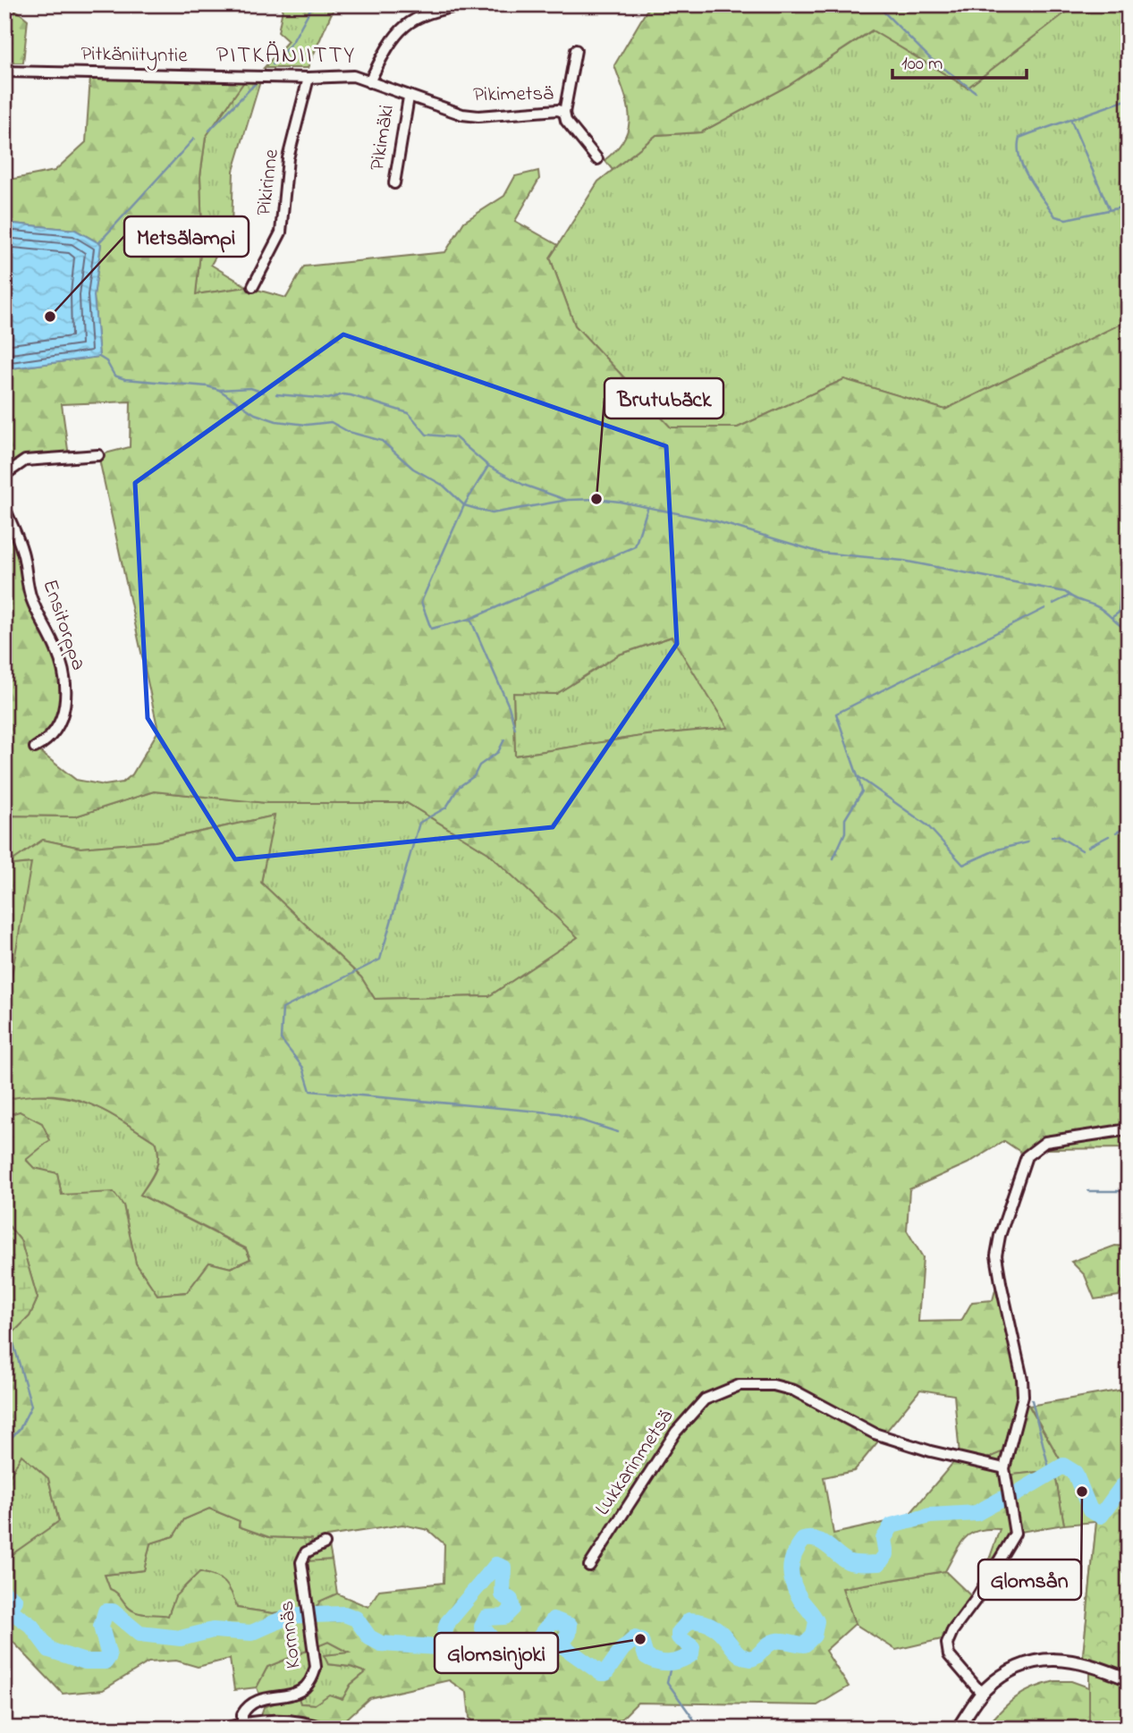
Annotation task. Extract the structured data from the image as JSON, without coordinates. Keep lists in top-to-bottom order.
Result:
{
  "streets": {
    "street": [
      "Pitkäniityntie",
      "Pikimetsä",
      "Pikimäki",
      "Pikirinne",
      "Ensitorppa",
      "Lukkarinmetsä",
      "Kornnäs"
    ]
  },
  "crossings": [
    ["Pitkäniityntie", "Pikimetsä"],
    ["Pitkäniityntie", "Pikimäki"],
    ["Pitkäniityntie", "Pikirinne"],
    ["Pikimetsä", "Pikimäki"]
  ],
  "districts": ["PITKÄNIITTY"],
  "places": [
    "Metsälampi",
    "Brutubäck",
    "Glomsån",
    "Glomsinjoki"
  ],
  "scale_bar": "100 m"
}
